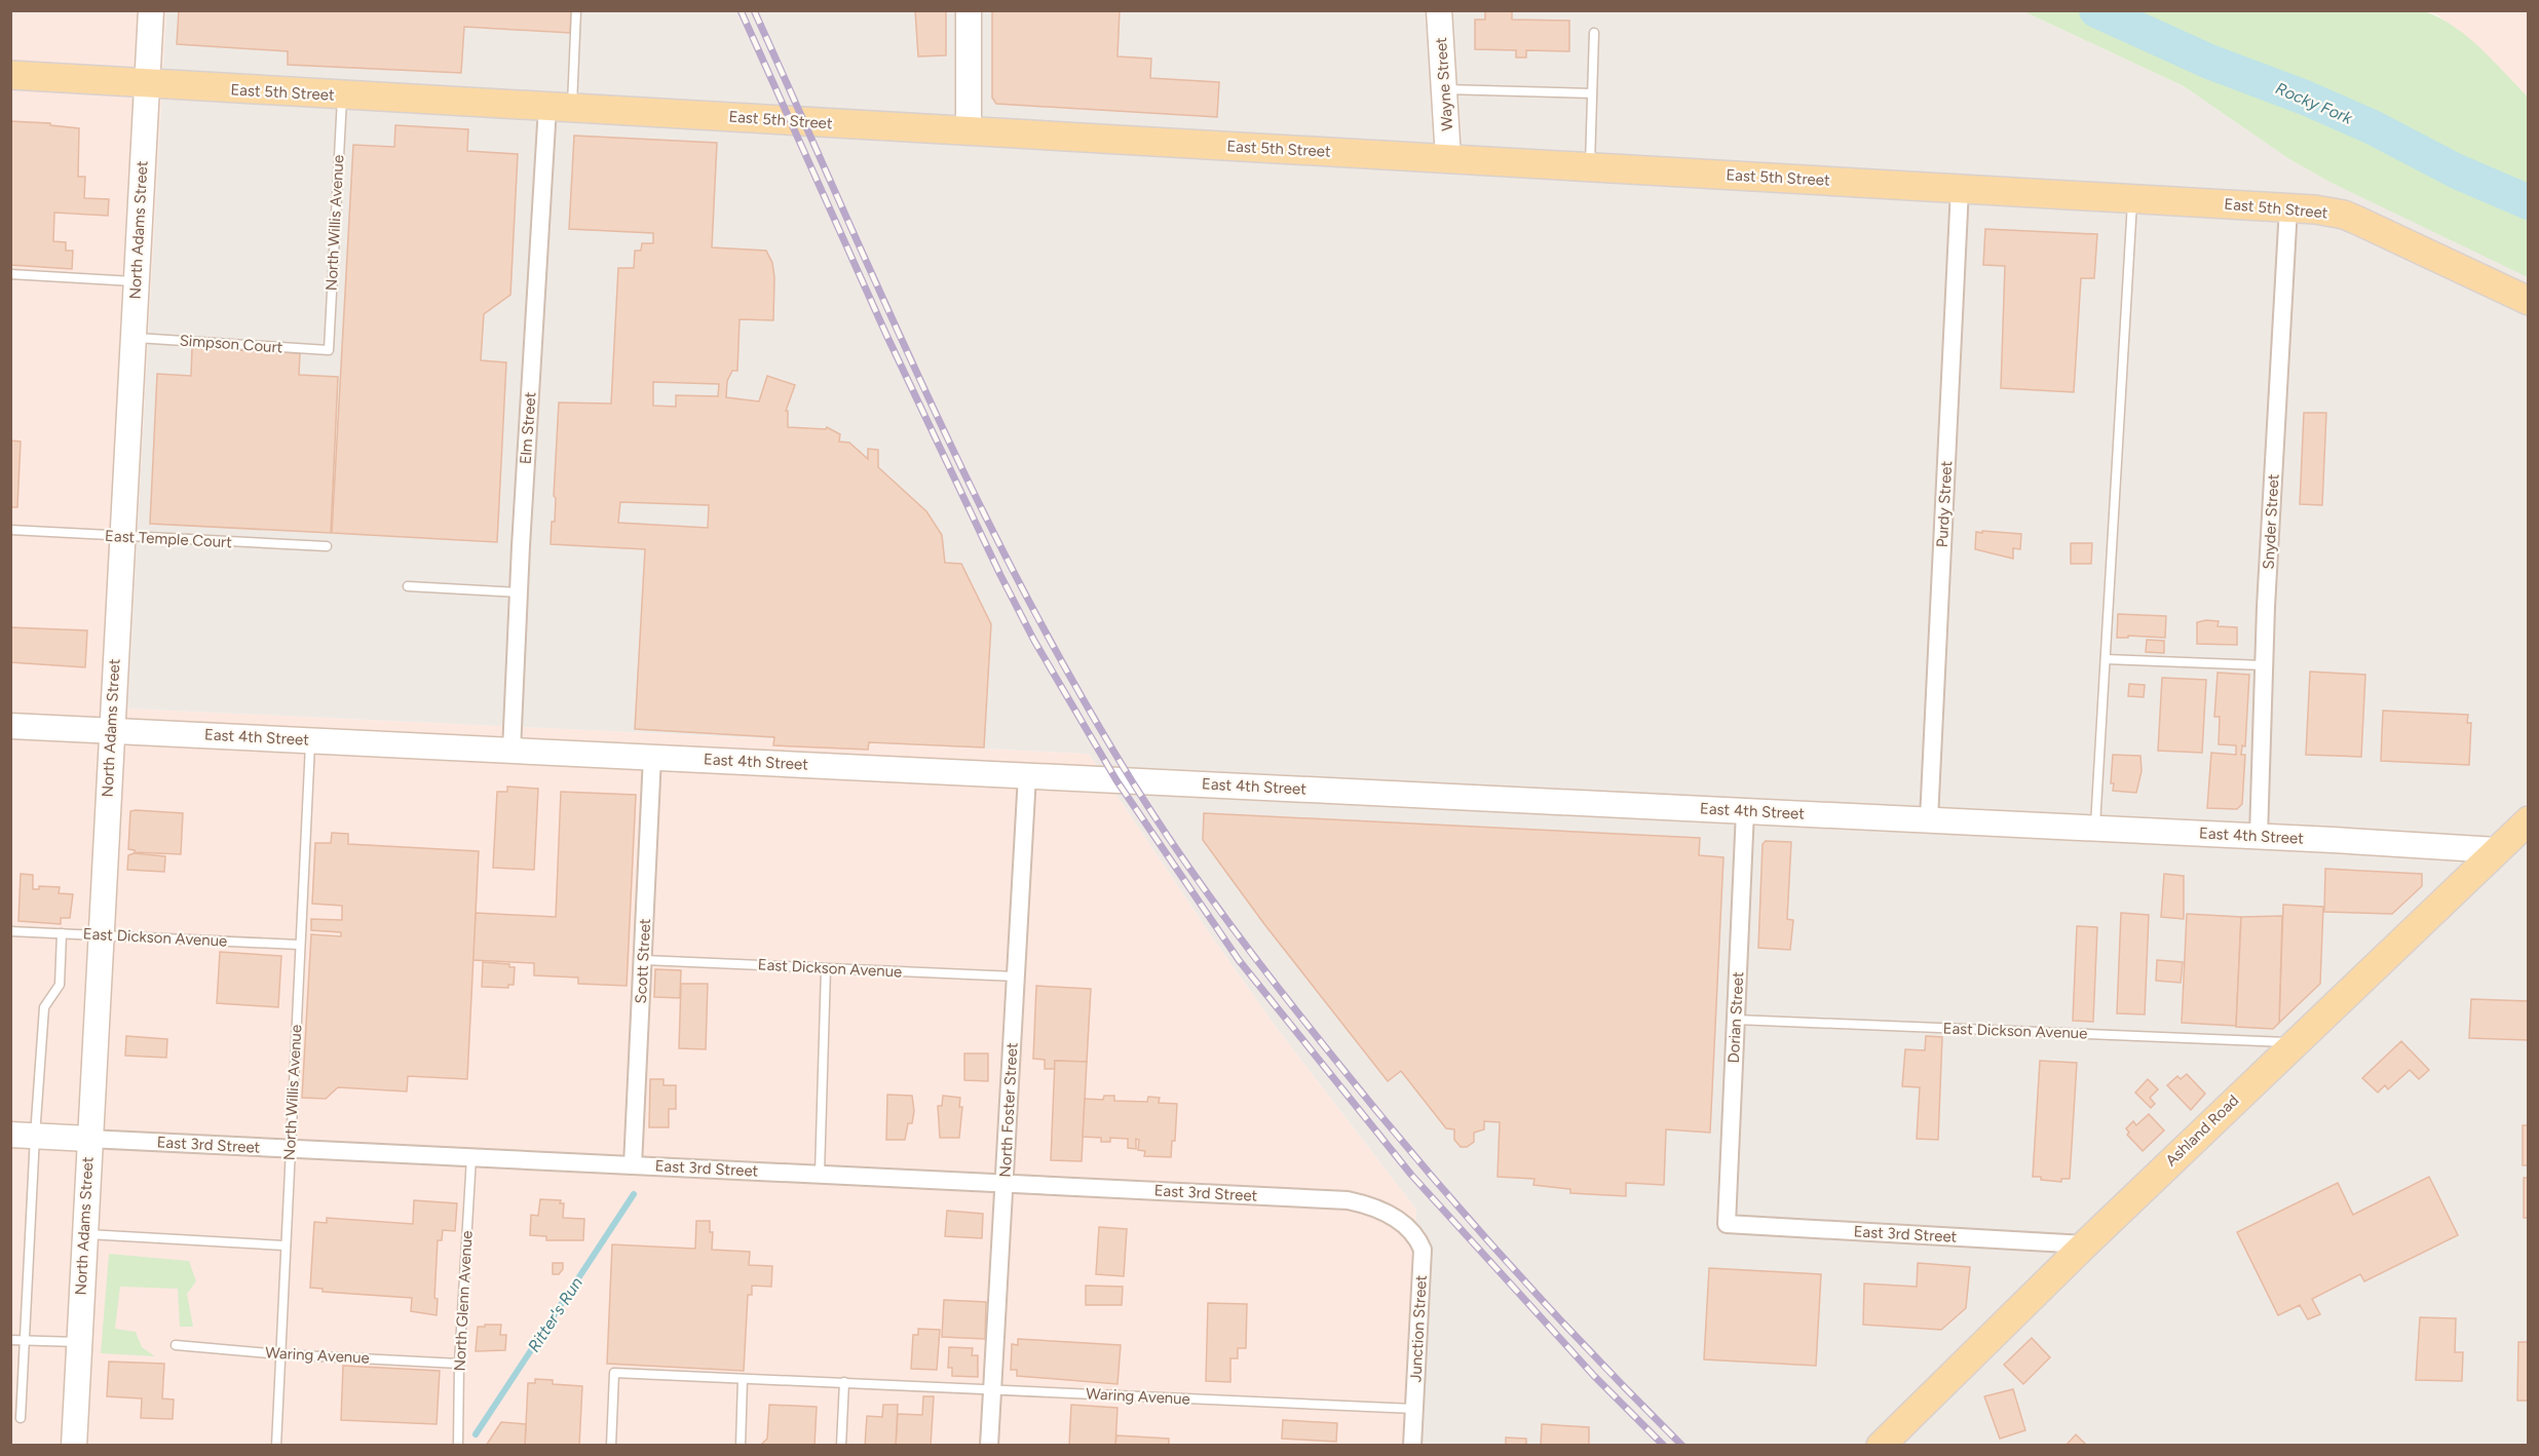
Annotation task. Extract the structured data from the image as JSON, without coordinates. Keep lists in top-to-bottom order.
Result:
{
  "streets": {
    "main road": [
      "Wayne Street",
      "East 5th Street",
      "North Adams Street",
      "East 4th Street",
      "Ashland Road",
      "East 3rd Street"
    ],
    "street": [
      "Elm Street",
      "Purdy Street",
      "Snyder Street",
      "Scott Street",
      "Dorian Street",
      "North Foster Street",
      "Junction Street"
    ],
    "lane": [
      "North Willis Avenue",
      "Simpson Court",
      "East Temple Court",
      "East Dickson Avenue",
      "North Glenn Avenue",
      "Waring Avenue"
    ]
  },
  "crossings": [
    ["Wayne Street", "East 5th Street"],
    ["East 5th Street", "North Willis Avenue"],
    ["East 5th Street", "North Adams Street"],
    ["East 5th Street", "Elm Street"],
    ["East 5th Street", "Purdy Street"],
    ["East 5th Street", "Snyder Street"],
    ["North Willis Avenue", "Simpson Court"],
    ["North Willis Avenue", "East 4th Street"],
    ["North Willis Avenue", "East Dickson Avenue"],
    ["North Willis Avenue", "East 3rd Street"],
    ["North Willis Avenue", "Waring Avenue"],
    ["North Adams Street", "Simpson Court"],
    ["North Adams Street", "East Temple Court"],
    ["North Adams Street", "East 4th Street"],
    ["North Adams Street", "East Dickson Avenue"],
    ["North Adams Street", "East 3rd Street"],
    ["Elm Street", "East 4th Street"],
    ["Purdy Street", "East 4th Street"],
    ["Snyder Street", "East 4th Street"],
    ["East 4th Street", "Scott Street"],
    ["East 4th Street", "Dorian Street"],
    ["East 4th Street", "North Foster Street"],
    ["East 4th Street", "Ashland Road"],
    ["East Dickson Avenue", "Scott Street"],
    ["East Dickson Avenue", "Dorian Street"],
    ["East Dickson Avenue", "North Foster Street"],
    ["East Dickson Avenue", "Ashland Road"],
    ["Scott Street", "East 3rd Street"],
    ["Dorian Street", "East 3rd Street"],
    ["North Foster Street", "East 3rd Street"],
    ["North Foster Street", "Waring Avenue"],
    ["Ashland Road", "East 3rd Street"],
    ["East 3rd Street", "North Glenn Avenue"],
    ["East 3rd Street", "Junction Street"],
    ["North Glenn Avenue", "Waring Avenue"],
    ["Junction Street", "Waring Avenue"]
  ],
  "water": ["Rocky Fork", "Ritter's Run"]
}
